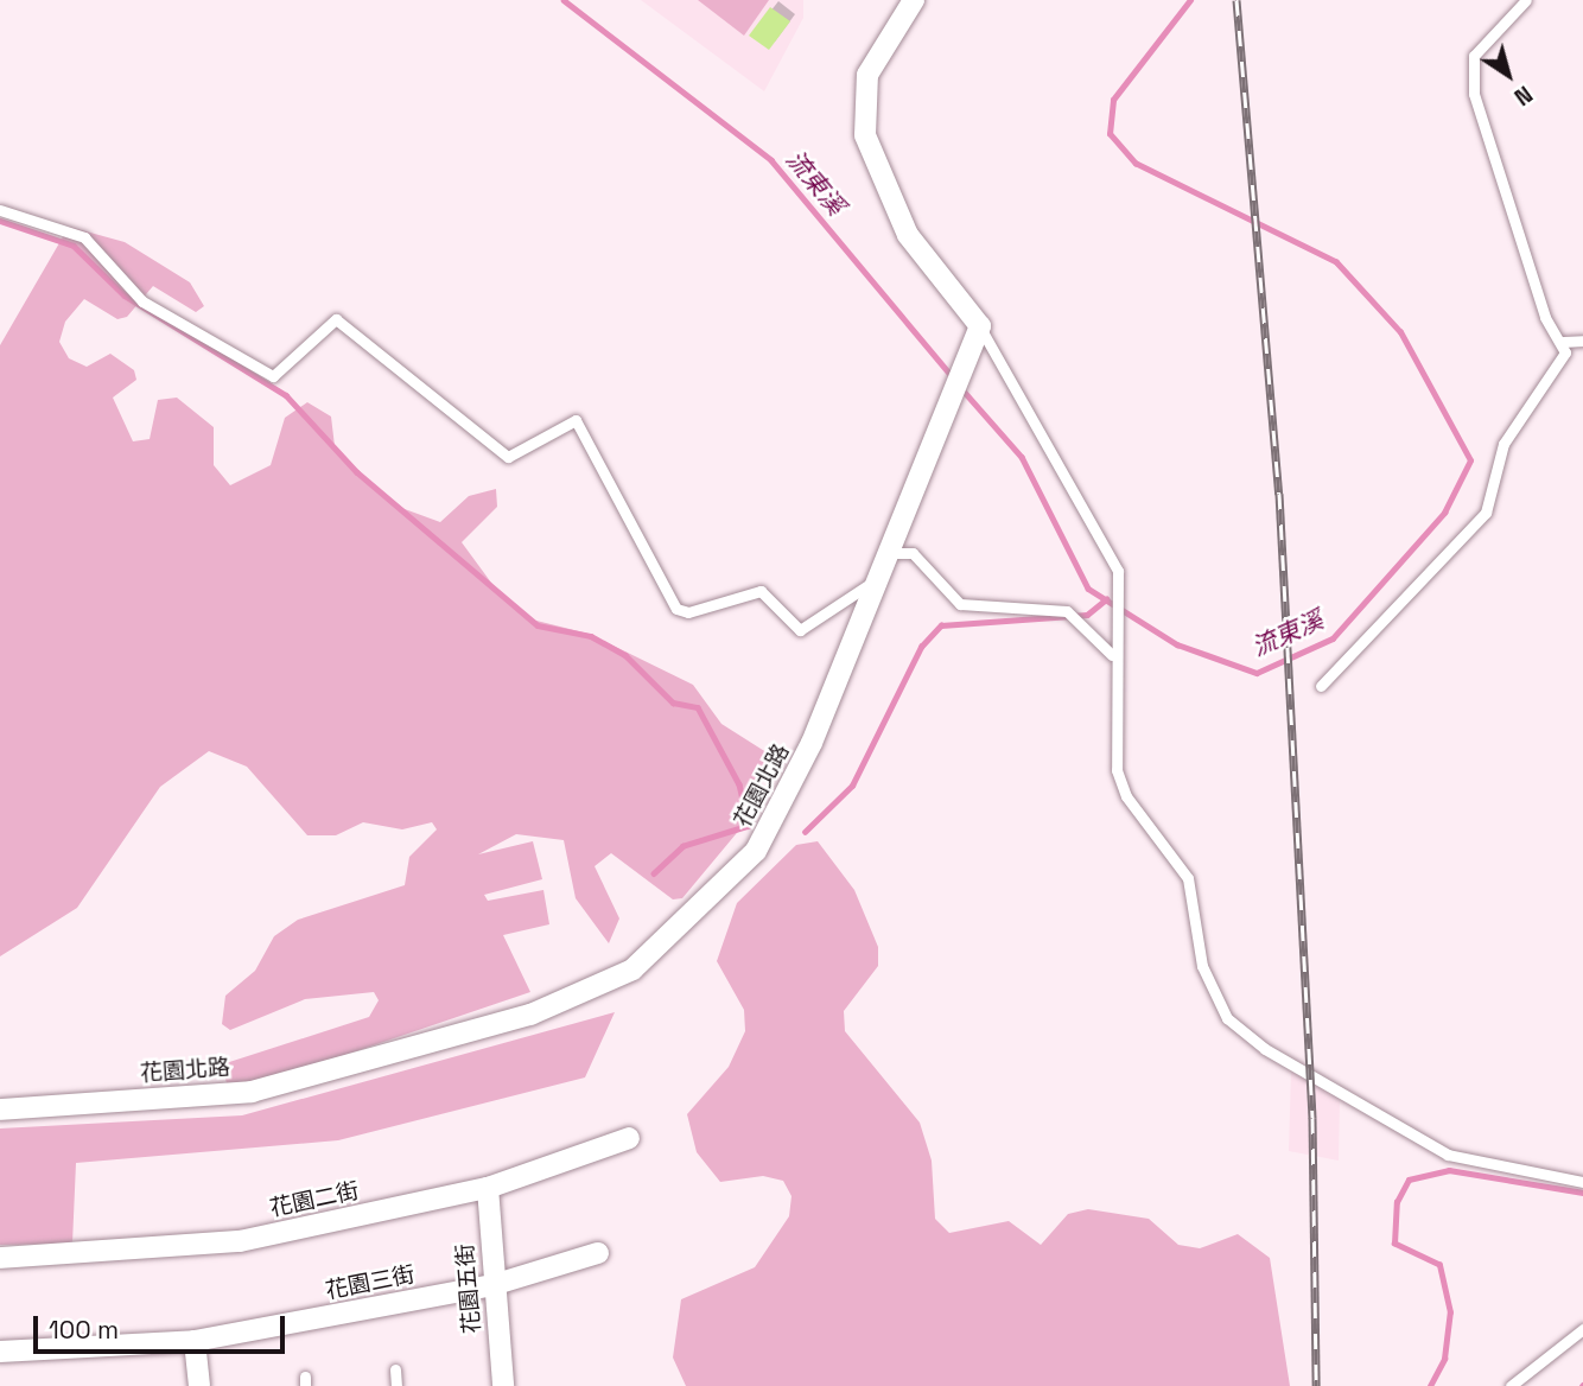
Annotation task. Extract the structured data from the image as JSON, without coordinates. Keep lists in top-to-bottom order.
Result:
{
  "streets": {
    "street": [
      "花園北路",
      "花園二街",
      "花園三街",
      "花園五街"
    ]
  },
  "crossings": [
    ["花園二街", "花園五街"],
    ["花園三街", "花園五街"]
  ],
  "water": ["流東溪"],
  "scale_bar": "100 m",
  "north": "bottom right"
}
